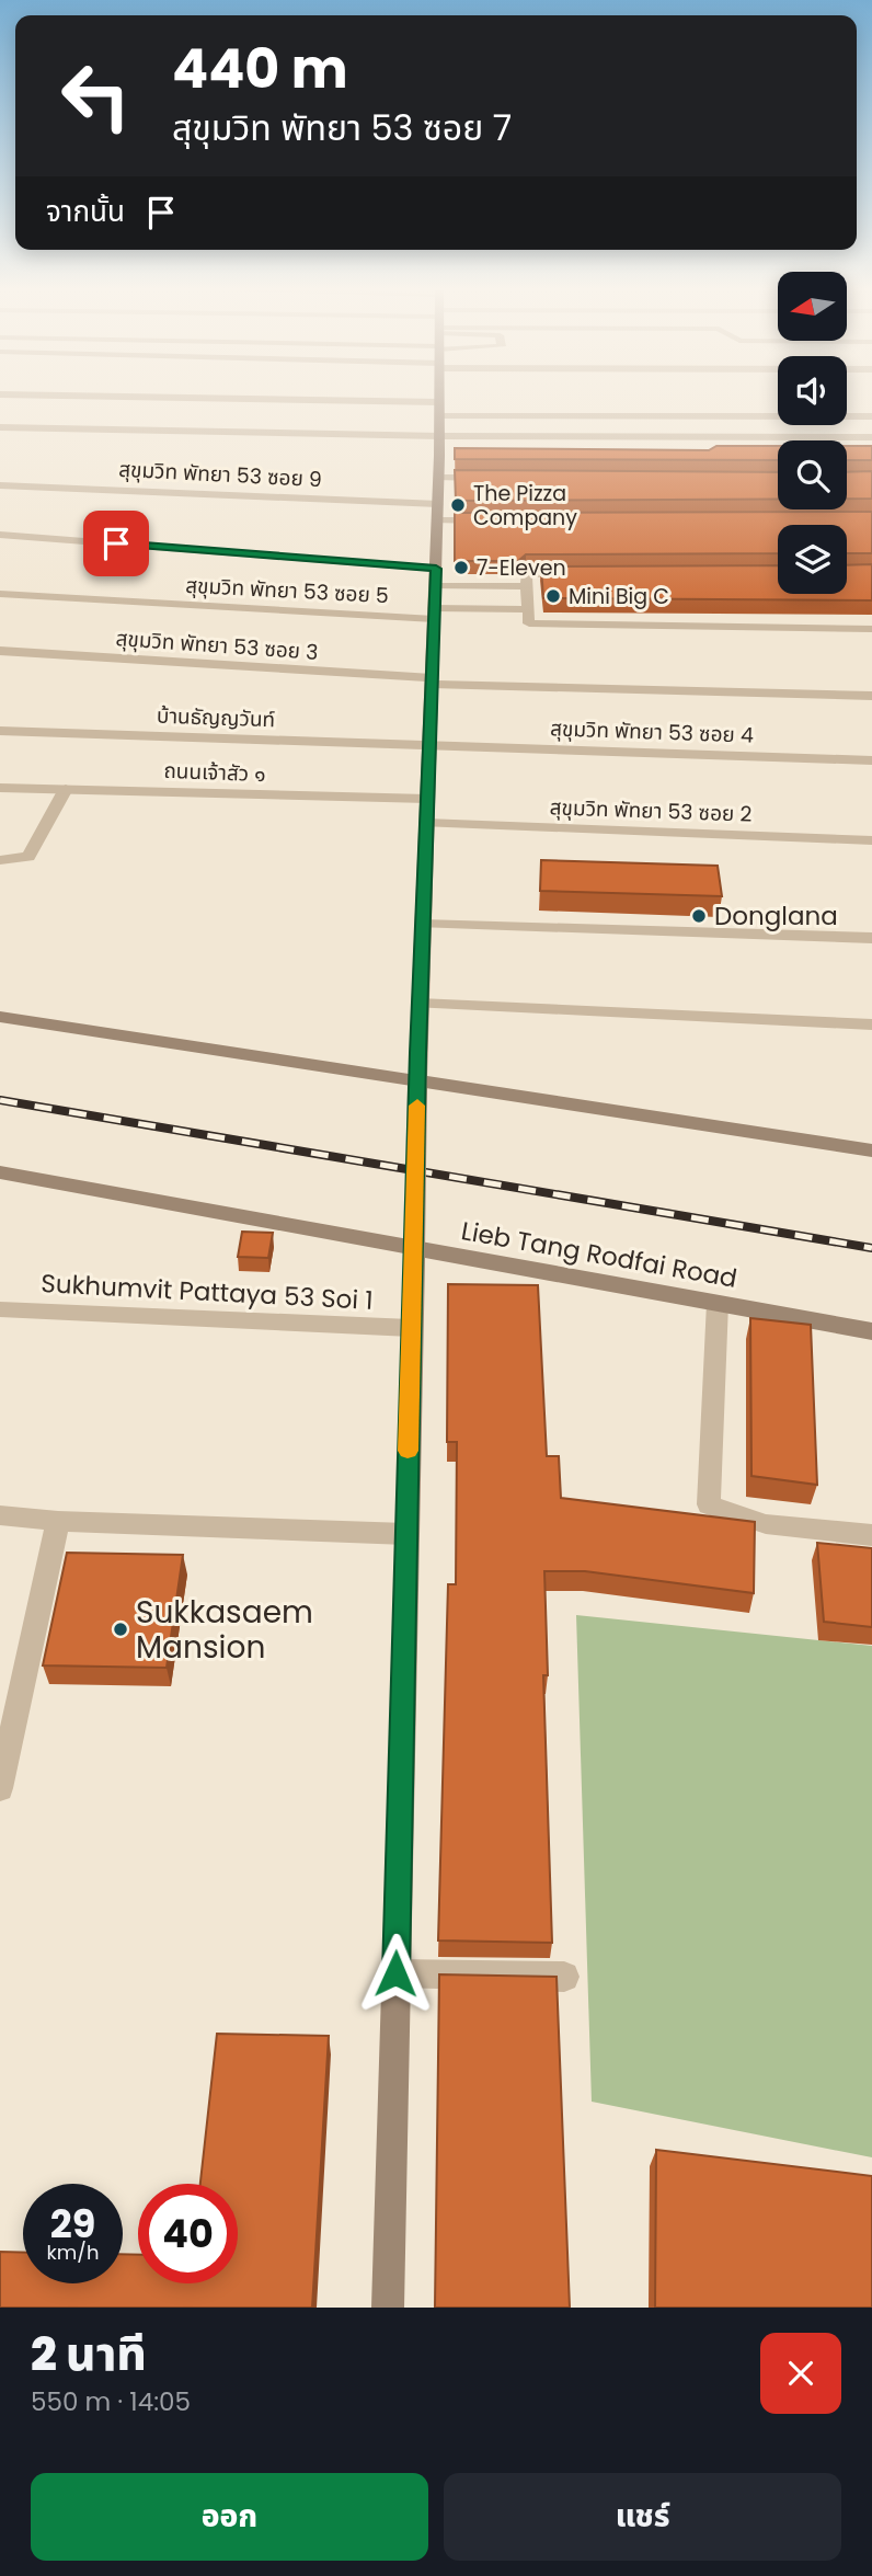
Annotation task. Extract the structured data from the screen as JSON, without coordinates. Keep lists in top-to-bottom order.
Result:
{
  "streets": {
    "street": [
      "สุขุมวิท พัทยา 53 ซอย 9",
      "สุขุมวิท พัทยา 53 ซอย 5",
      "สุขุมวิท พัทยา 53 ซอย 3",
      "บ้านธัญญวันท์",
      "สุขุมวิท พัทยา 53 ซอย 4",
      "ถนนเจ้าสัว ๑",
      "สุขุมวิท พัทยา 53 ซอย 2",
      "Lieb Tang Rodfai Road",
      "Sukhumvit Pattaya 53 Soi 1"
    ]
  },
  "crossings": [
    ["บ้านธัญญวันท์", "สุขุมวิท พัทยา 53 ซอย 4"]
  ],
  "places": [
    "The Pizza Company",
    "7-Eleven",
    "Mini Big C",
    "Donglana",
    "Sukkasaem Mansion"
  ],
  "north": "left",
  "page": {
    "turn": ["440 m", "สุขุมวิท พัทยา 53 ซอย 7"],
    "then": "จากนั้น",
    "speed": "29 km/h",
    "limit": "40",
    "heading": ["2 นาที", "550 m · 14:05"],
    "buttons": ["ออก", "แชร์"]
  }
}
